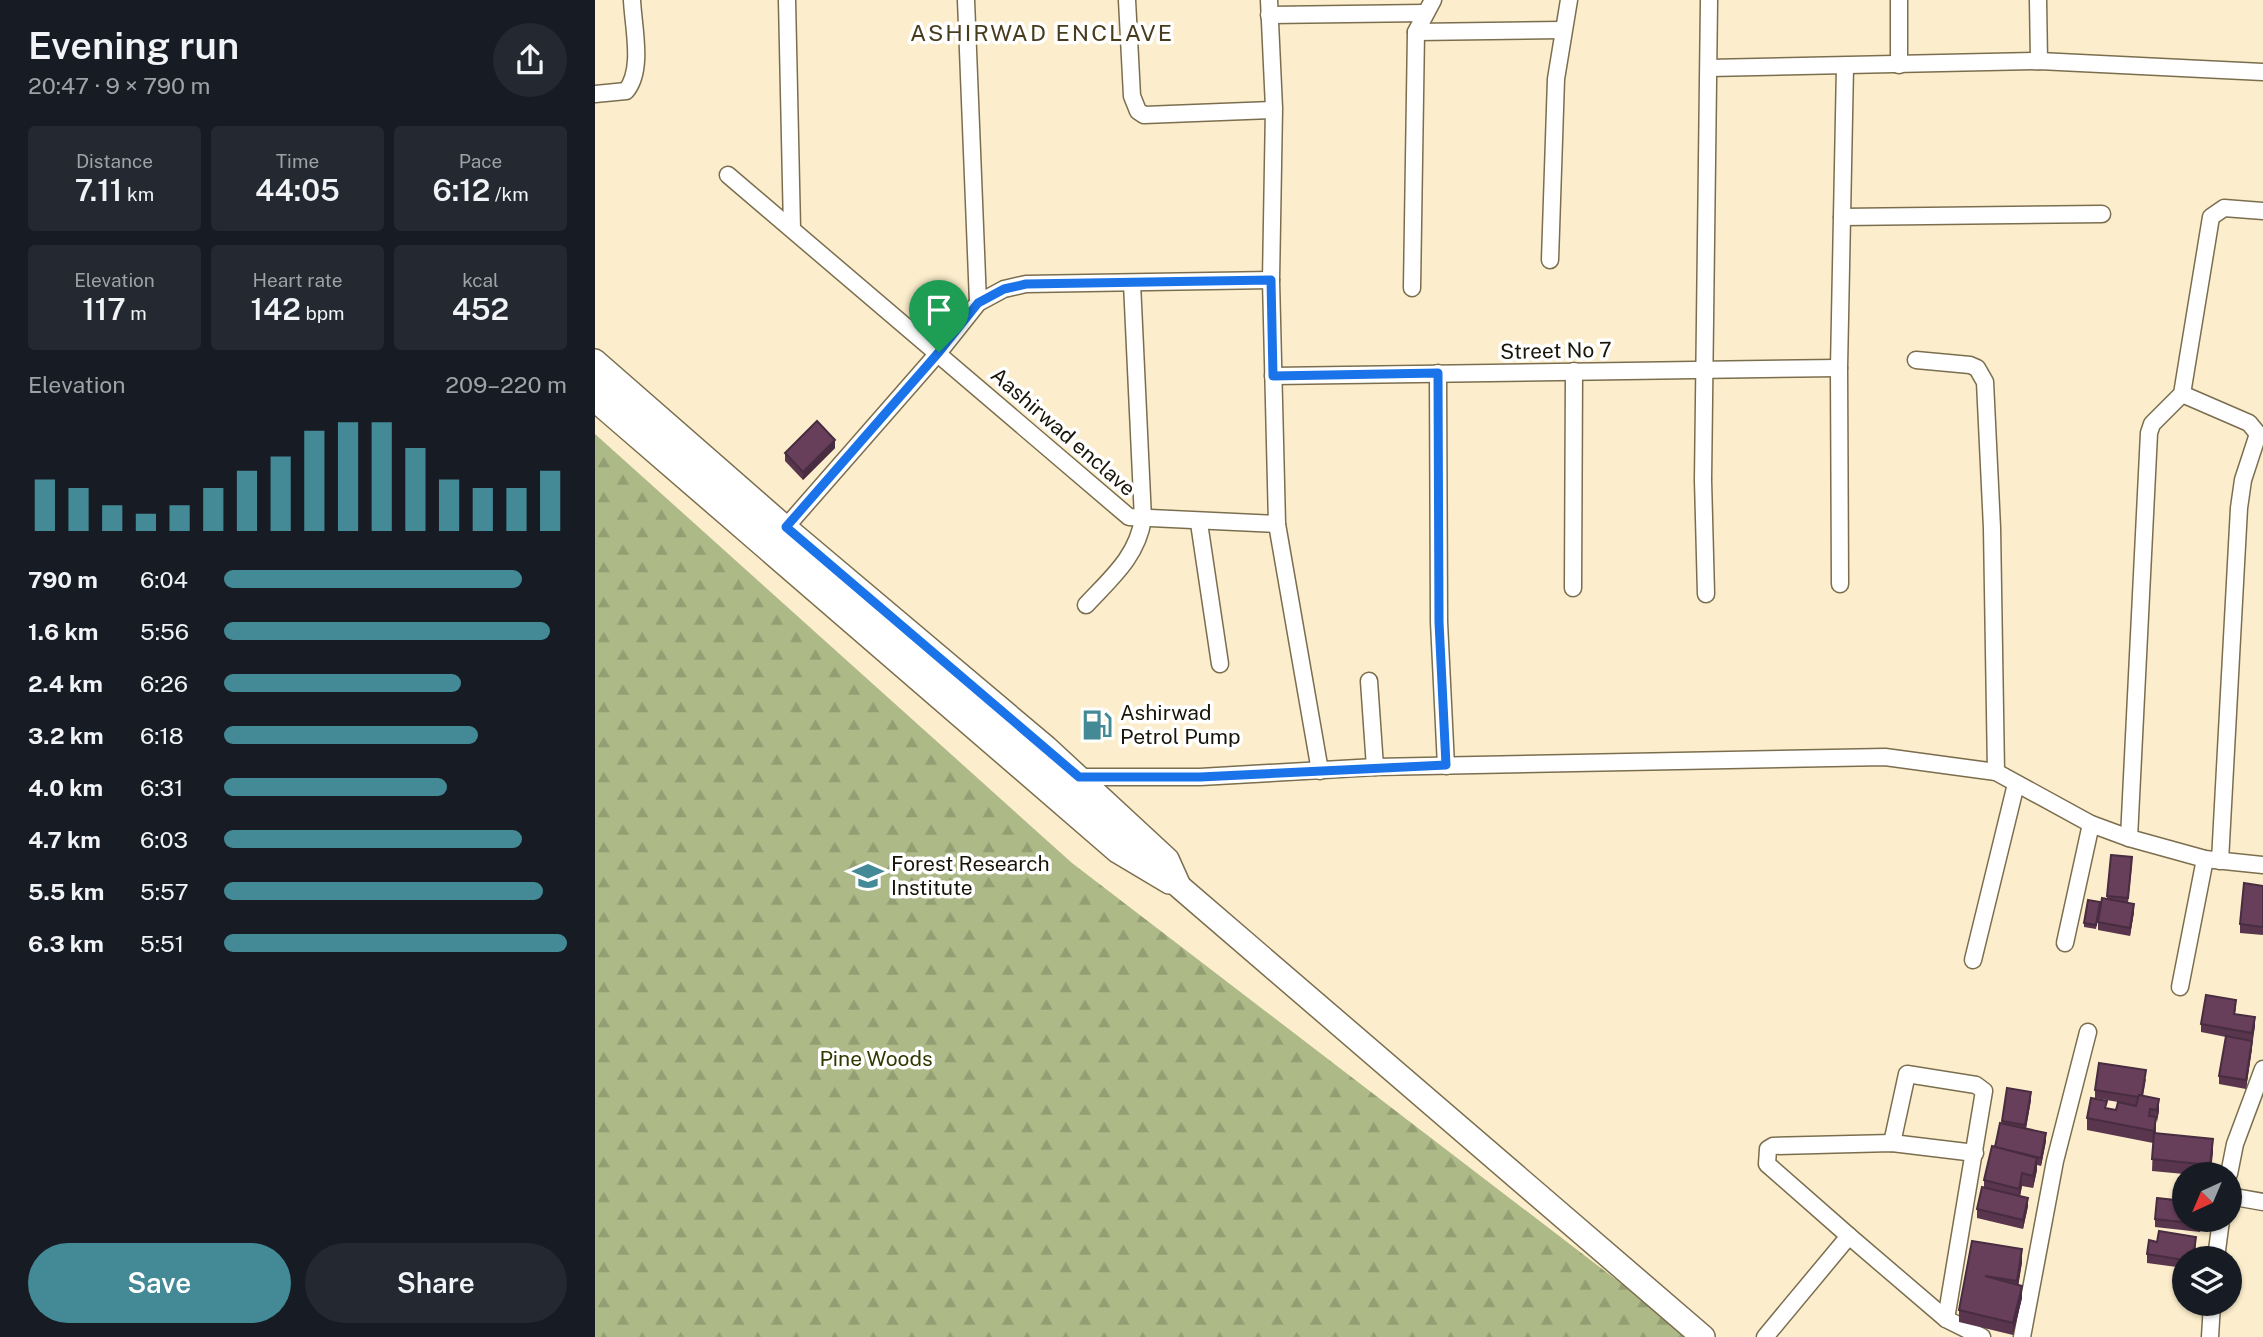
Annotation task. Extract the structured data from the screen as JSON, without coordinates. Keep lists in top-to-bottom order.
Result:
{
  "streets": {
    "street": ["Street No 7", "Aashirwad enclave"]
  },
  "districts": ["ASHIRWAD ENCLAVE"],
  "parks": ["Pine Woods"],
  "places": {
    "fuel station": ["Ashirwad Petrol Pump"],
    "school or university": ["Forest Research Institute"]
  },
  "north": "bottom left",
  "page": {
    "heading": ["Evening run", "20:47 · 9 × 790 m"],
    "stats": [
      ["Distance", "7.11 km"],
      ["Time", "44:05"],
      ["Pace", "6:12 /km"],
      ["Elevation", "117 m"],
      ["Heart rate", "142 bpm"],
      ["kcal", "452"]
    ],
    "chart": ["Elevation", "209–220 m"],
    "list": [
      {
        "name": "790 m",
        "note": "6:04"
      },
      {
        "name": "1.6 km",
        "note": "5:56"
      },
      {
        "name": "2.4 km",
        "note": "6:26"
      },
      {
        "name": "3.2 km",
        "note": "6:18"
      },
      {
        "name": "4.0 km",
        "note": "6:31"
      },
      {
        "name": "4.7 km",
        "note": "6:03"
      },
      {
        "name": "5.5 km",
        "note": "5:57"
      },
      {
        "name": "6.3 km",
        "note": "5:51"
      }
    ],
    "buttons": ["Save", "Share"]
  }
}
